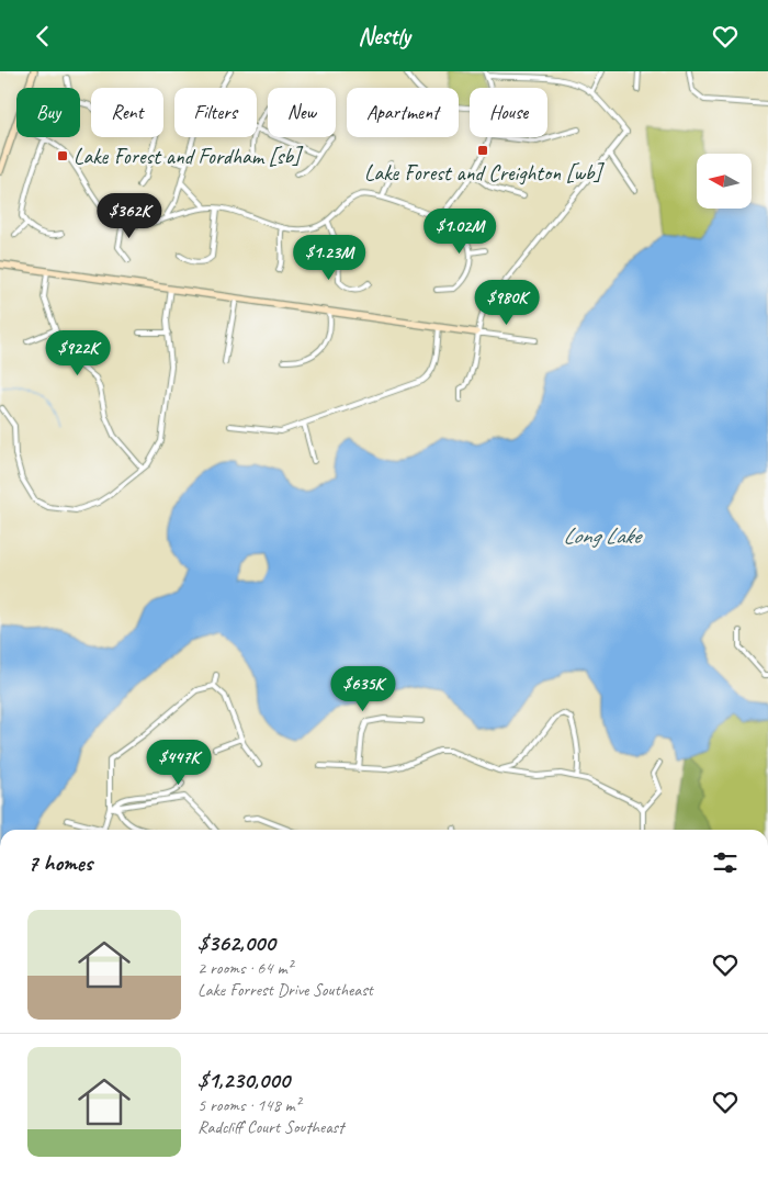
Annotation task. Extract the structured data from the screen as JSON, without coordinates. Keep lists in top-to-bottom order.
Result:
{
  "water": ["Long Lake"],
  "places": {
    "transit": ["Lake Forest and Creighton [wb]", "Lake Forest and Fordham [sb]"]
  },
  "north": "left",
  "page": {
    "header": "Nestly",
    "chip": [
      "Buy",
      "Rent",
      "Filters",
      "New",
      "Apartment",
      "House"
    ],
    "price": [
      "$362K",
      "$1.02M",
      "$1.23M",
      "$980K",
      "$922K",
      "$635K",
      "$447K"
    ],
    "heading": "7 homes",
    "list": [
      {
        "name": "$362,000",
        "note": "2 rooms · 64 m² · Lake Forrest Drive Southeast"
      },
      {
        "name": "$1,230,000",
        "note": "5 rooms · 148 m² · Radcliff Court Southeast"
      }
    ]
  }
}
